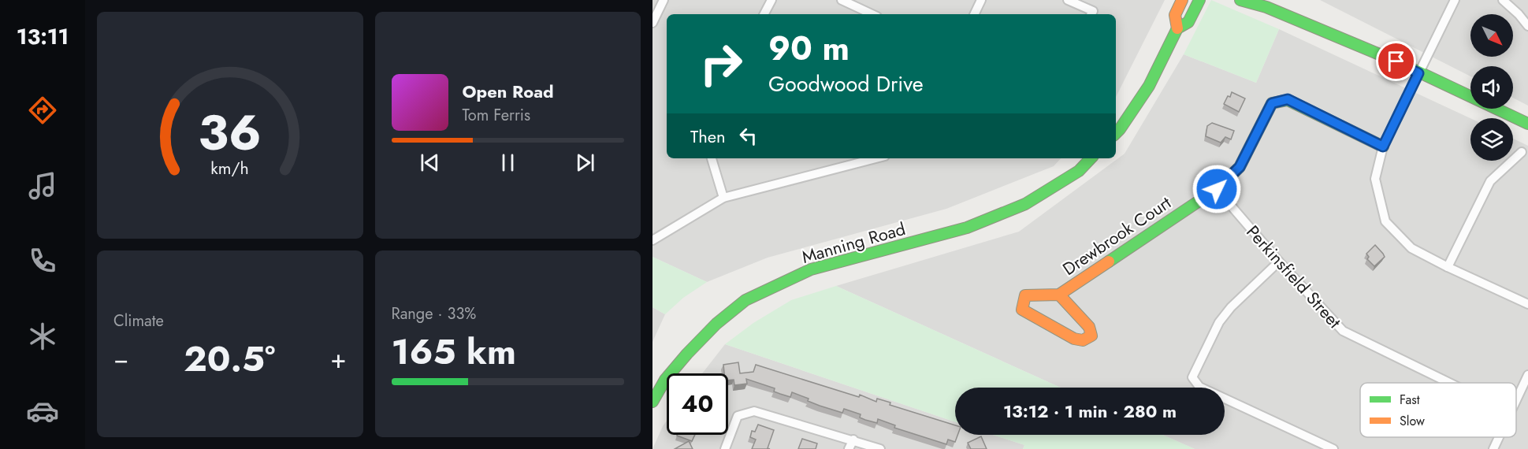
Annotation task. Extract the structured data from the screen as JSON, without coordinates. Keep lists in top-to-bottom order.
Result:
{
  "streets": {
    "main road": ["Drewbrook Court", "Manning Road"],
    "street": ["Perkinsfield Street"]
  },
  "crossings": [
    ["Drewbrook Court", "Perkinsfield Street"]
  ],
  "legend": ["Fast", "Slow"],
  "north": "bottom right",
  "page": {
    "tabs": "13:11",
    "turn": ["90 m", "Goodwood Drive"],
    "song": ["Open Road", "Tom Ferris"],
    "then": "Then",
    "tile": [
      "Climate",
      ["Range · 33%", "165 km"]
    ],
    "heat": ["−", "20.5°", "+"],
    "limit": "40",
    "trip": "13:12 · 1 min · 280 m",
    "gauge": ["36", "km/h"]
  }
}
